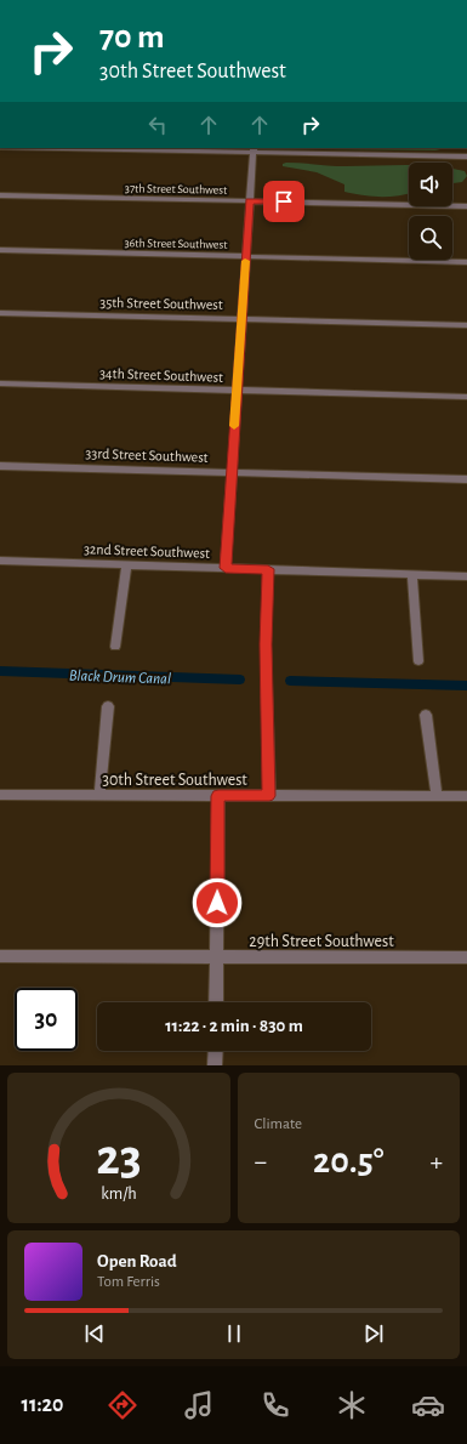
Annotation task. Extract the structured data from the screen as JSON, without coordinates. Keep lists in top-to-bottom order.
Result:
{
  "streets": {
    "street": [
      "37th Street Southwest",
      "36th Street Southwest",
      "35th Street Southwest",
      "34th Street Southwest",
      "33rd Street Southwest",
      "32nd Street Southwest",
      "30th Street Southwest",
      "29th Street Southwest"
    ]
  },
  "water": ["Black Drum Canal"],
  "page": {
    "turn": ["70 m", "30th Street Southwest"],
    "limit": "30",
    "trip": "11:22 · 2 min · 830 m",
    "tile": "Climate",
    "heat": ["−", "20.5°", "+"],
    "song": ["Open Road", "Tom Ferris"],
    "tabs": "11:20",
    "gauge": ["23", "km/h"]
  }
}
